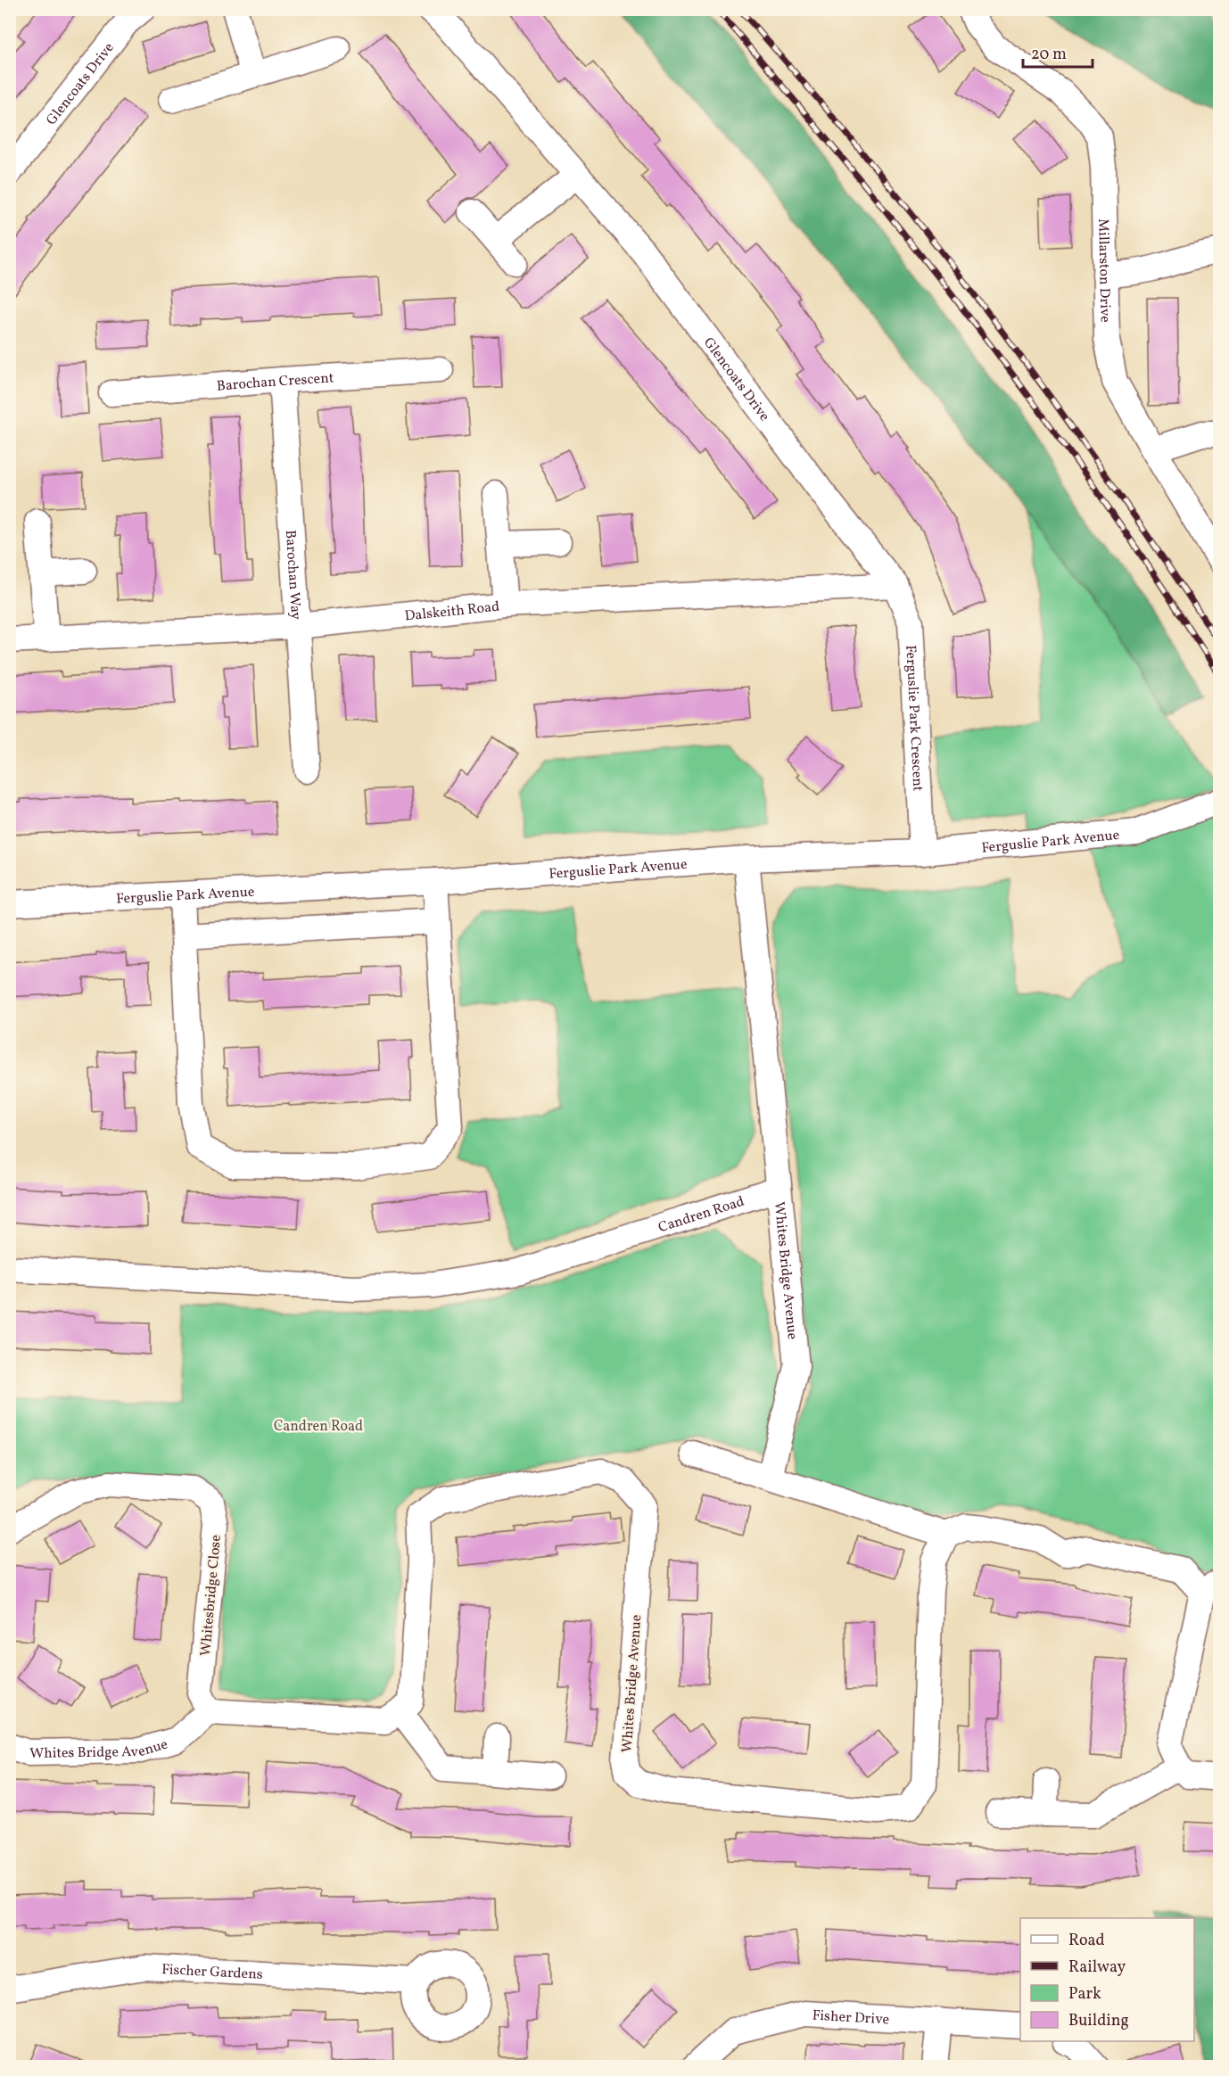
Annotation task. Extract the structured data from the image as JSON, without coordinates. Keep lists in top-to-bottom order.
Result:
{
  "streets": {
    "street": [
      "Glencoats Drive",
      "Millarston Drive",
      "Barochan Crescent",
      "Barochan Way",
      "Dalskeith Road",
      "Ferguslie Park Crescent",
      "Ferguslie Park Avenue",
      "Candren Road",
      "Whites Bridge Avenue",
      "Whitesbridge Close",
      "Fischer Gardens",
      "Fisher Drive"
    ]
  },
  "crossings": [
    ["Glencoats Drive", "Dalskeith Road"],
    ["Glencoats Drive", "Ferguslie Park Crescent"],
    ["Barochan Crescent", "Barochan Way"],
    ["Barochan Way", "Dalskeith Road"],
    ["Dalskeith Road", "Ferguslie Park Crescent"],
    ["Ferguslie Park Crescent", "Ferguslie Park Avenue"],
    ["Candren Road", "Whites Bridge Avenue"],
    ["Whites Bridge Avenue", "Whitesbridge Close"]
  ],
  "parks": ["Candren Road"],
  "legend": [
    "Road",
    "Railway",
    "Park",
    "Building"
  ],
  "scale_bar": "20 m"
}
